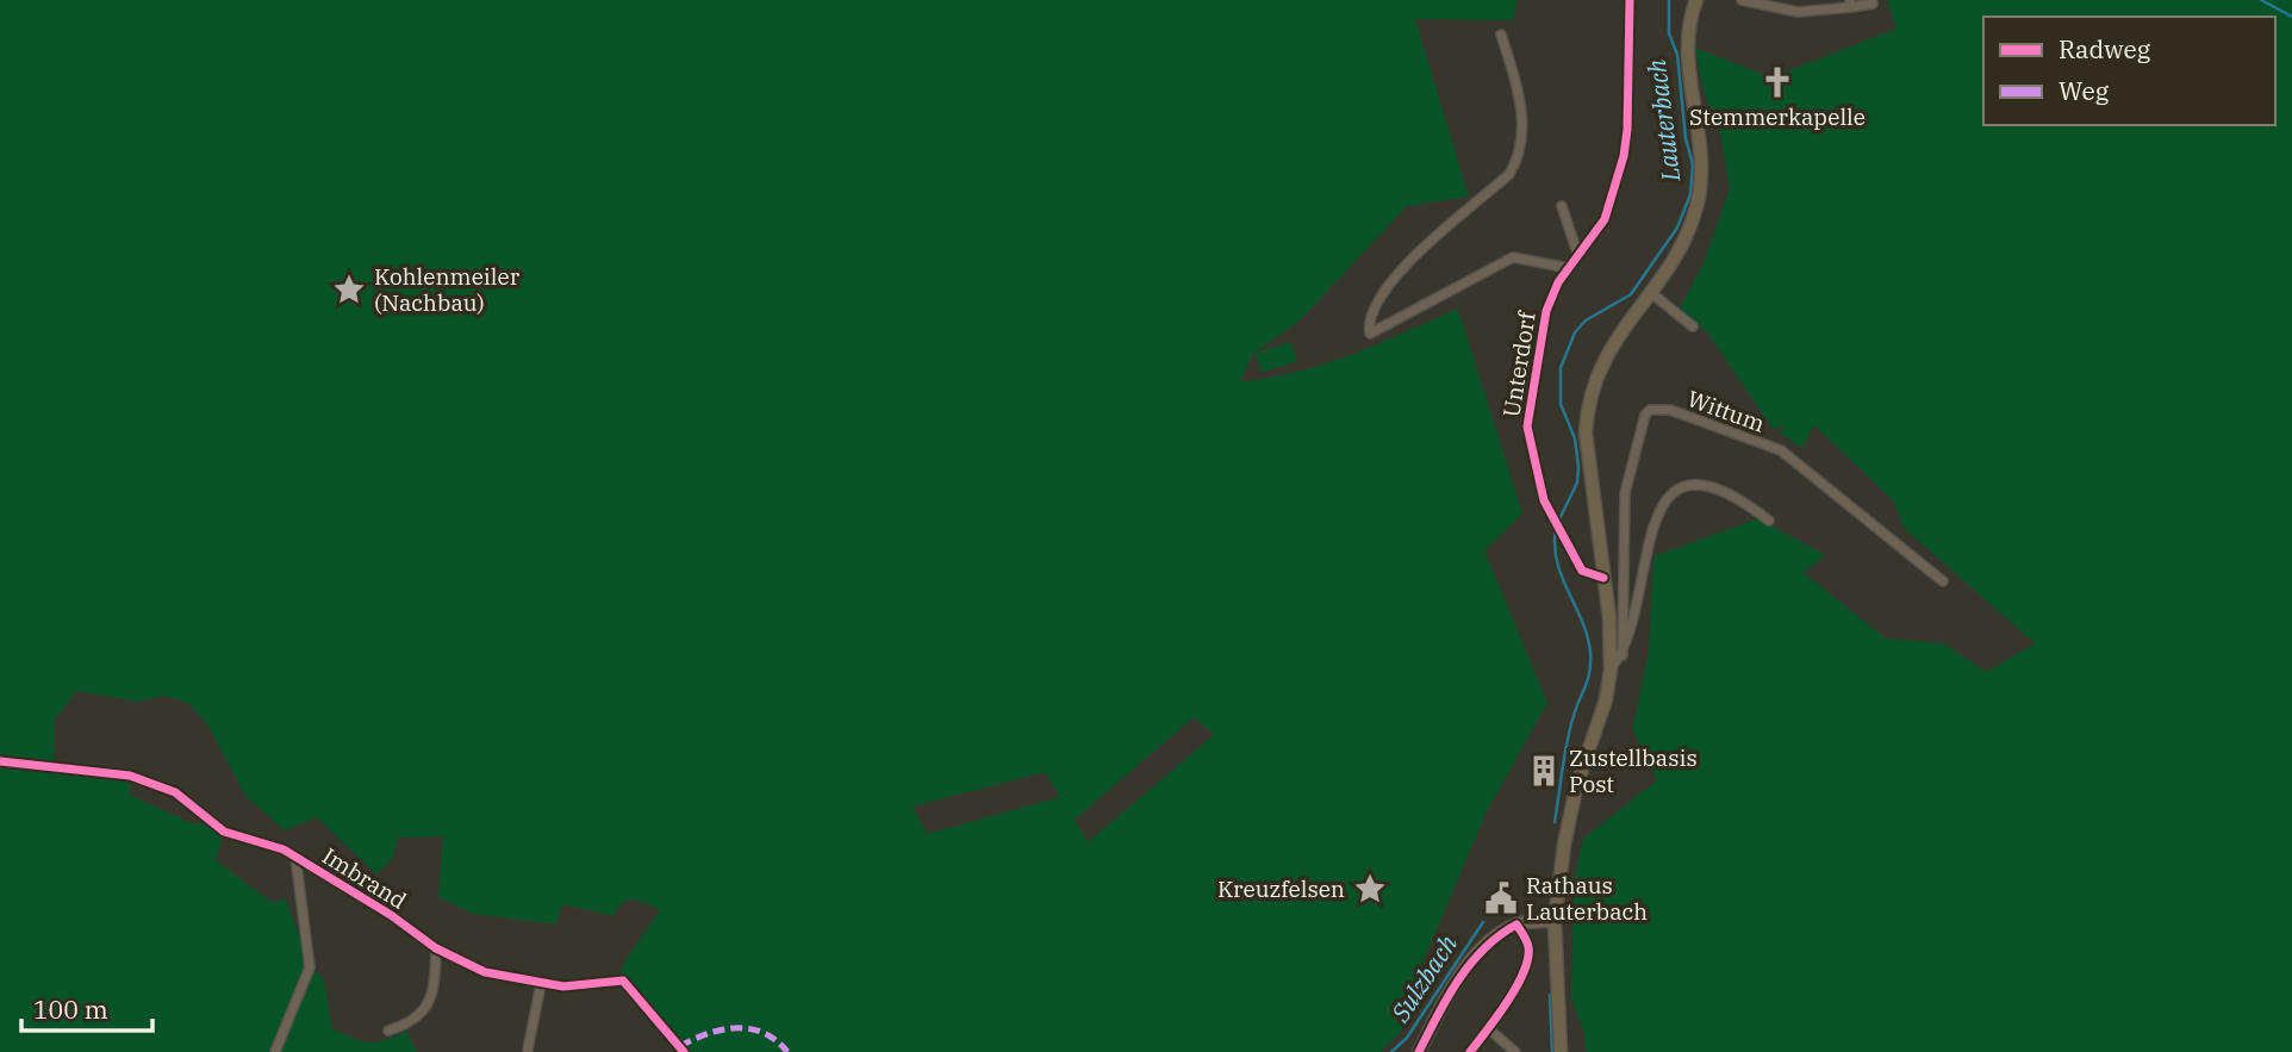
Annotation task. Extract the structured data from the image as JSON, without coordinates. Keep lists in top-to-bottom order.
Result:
{
  "streets": {
    "street": ["Unterdorf", "Wittum", "Imbrand"]
  },
  "water": ["Lauterbach", "Sulzbach"],
  "places": {
    "church": ["Stemmerkapelle"],
    "place": ["Kohlenmeiler (Nachbau)", "Kreuzfelsen"],
    "building": ["Zustellbasis Post"],
    "public building": ["Rathaus Lauterbach"]
  },
  "legend": ["Radweg", "Weg"],
  "scale_bar": "100 m"
}
